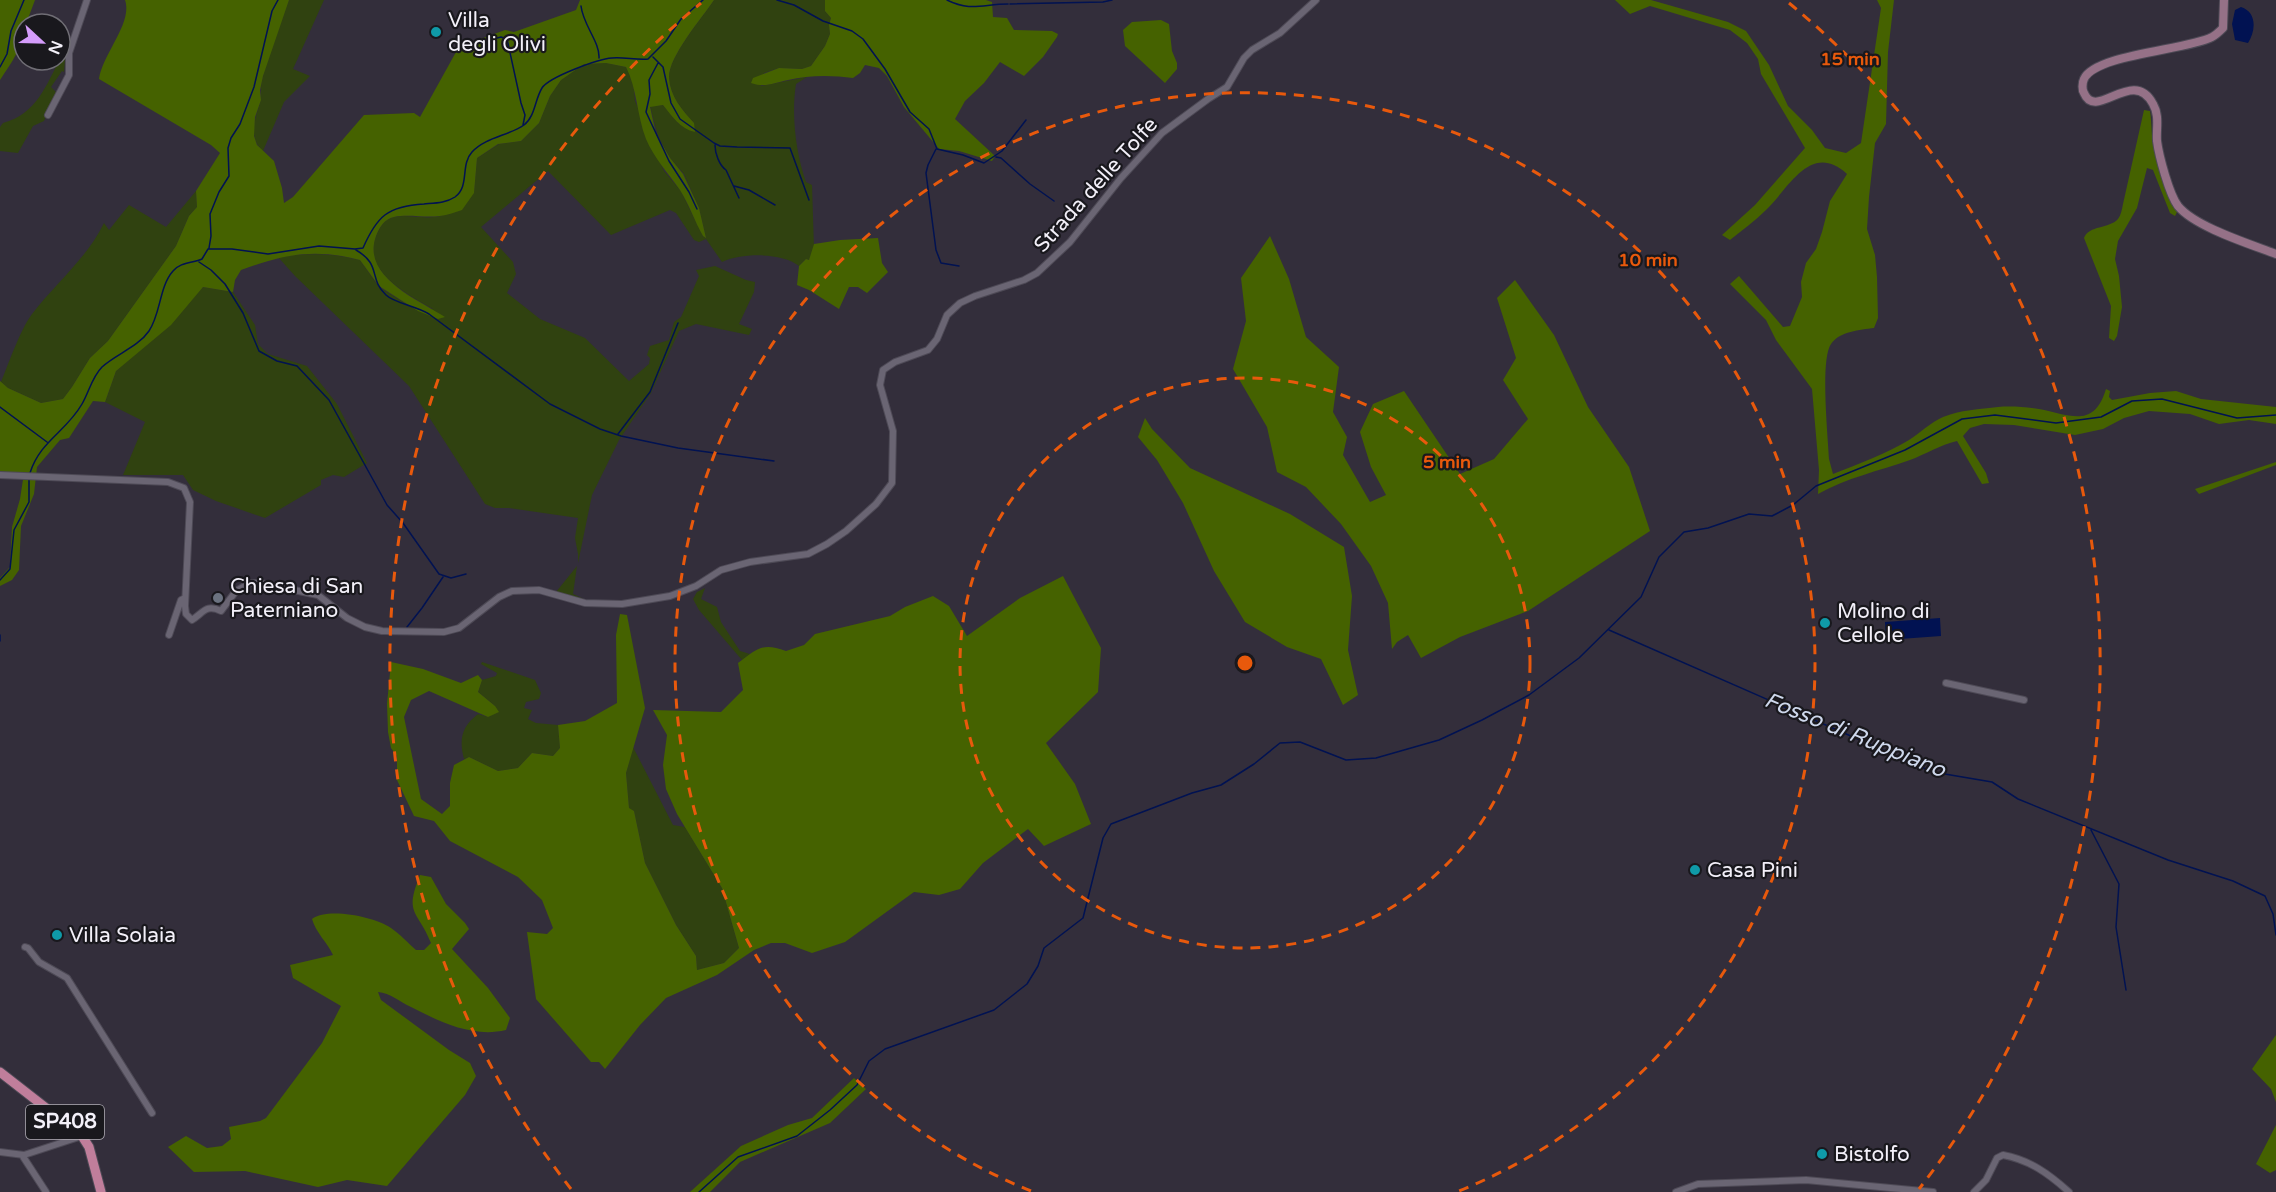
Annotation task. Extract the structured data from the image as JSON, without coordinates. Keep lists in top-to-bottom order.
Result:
{
  "streets": {
    "main road": ["SP408"],
    "street": ["Strada delle Tolfe"]
  },
  "water": ["Fosso di Ruppiano"],
  "places": [
    "Villa degli Olivi",
    "Chiesa di San Paterniano",
    "Molino di Cellole",
    "Casa Pini",
    "Villa Solaia",
    "Bistolfo"
  ],
  "north": "right",
  "rings": ["15 min", "10 min", "5 min"]
}
